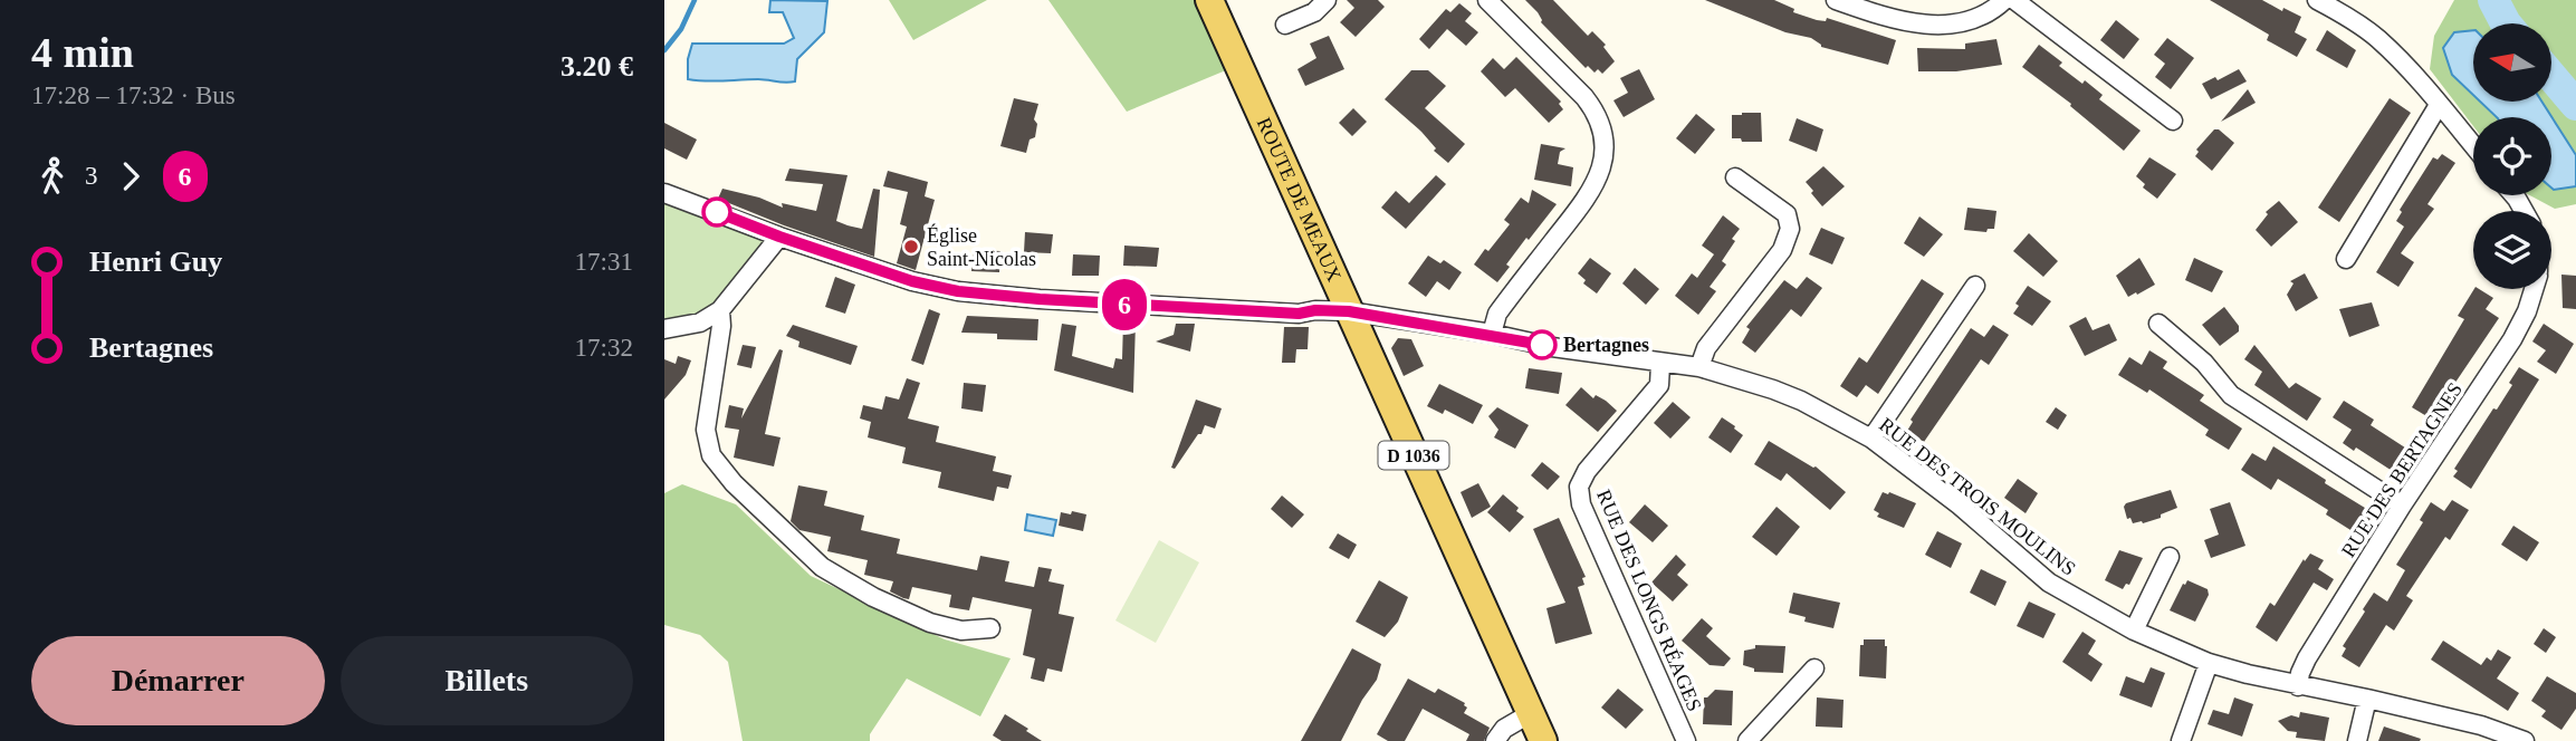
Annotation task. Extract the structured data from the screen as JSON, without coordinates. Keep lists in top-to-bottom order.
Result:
{
  "streets": {
    "main road": ["ROUTE DE MEAUX", "D 1036"],
    "street": ["RUE DES BERTAGNES", "RUE DES TROIS MOULINS", "RUE DES LONGS RÉAGES"]
  },
  "crossings": [
    ["ROUTE DE MEAUX", "RUE DES TROIS MOULINS"],
    ["RUE DES BERTAGNES", "RUE DES TROIS MOULINS"],
    ["RUE DES TROIS MOULINS", "RUE DES LONGS RÉAGES"]
  ],
  "places": ["Église Saint-Nicolas", "Bertagnes"],
  "lines": ["bus line 6"],
  "north": "left",
  "page": {
    "heading": ["4 min", "17:28 – 17:32 · Bus", "3.20 €"],
    "on_map": "6",
    "legs": ["3", "6"],
    "list": [
      {
        "name": "Henri Guy",
        "value": "17:31"
      },
      {
        "name": "Bertagnes",
        "value": "17:32"
      }
    ],
    "buttons": ["Démarrer", "Billets"]
  }
}
